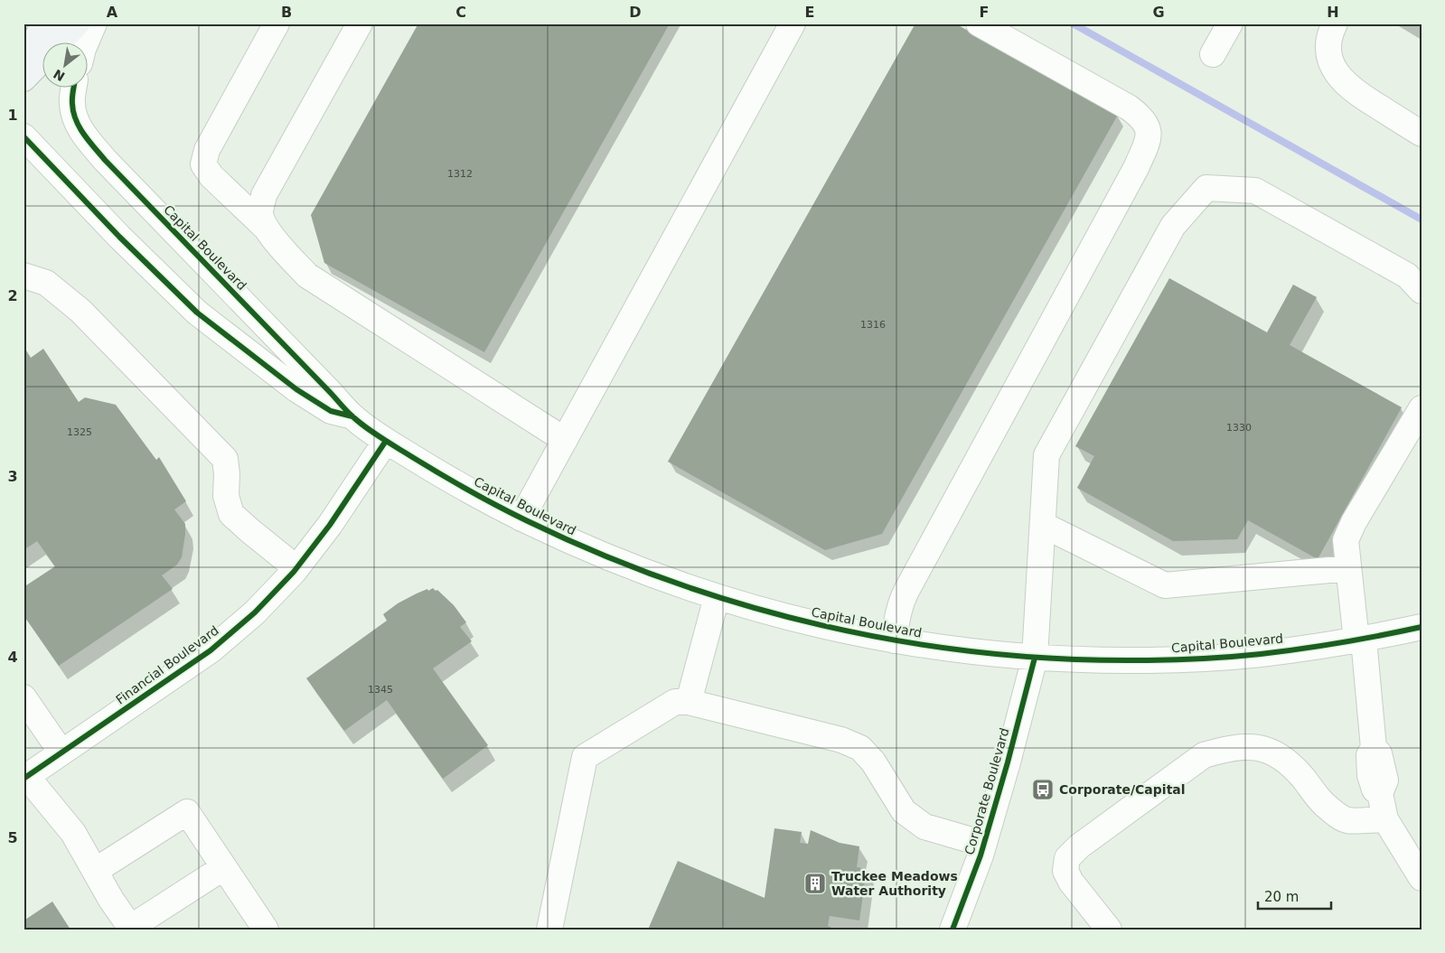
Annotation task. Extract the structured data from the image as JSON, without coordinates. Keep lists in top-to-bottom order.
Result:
{
  "streets": {
    "street": ["Capital Boulevard", "Financial Boulevard", "Corporate Boulevard"]
  },
  "crossings": [
    ["Capital Boulevard", "Financial Boulevard"],
    ["Capital Boulevard", "Corporate Boulevard"]
  ],
  "places": {
    "bus stop": ["Corporate/Capital"],
    "building": ["Truckee Meadows Water Authority"]
  },
  "house_numbers": [
    "1312",
    "1316",
    "1330",
    "1325",
    "1345"
  ],
  "scale_bar": "20 m",
  "north": "bottom left",
  "grid": {
    "columns": [
      "A",
      "B",
      "C",
      "D",
      "E",
      "F",
      "G",
      "H"
    ],
    "rows": [
      "1",
      "2",
      "3",
      "4",
      "5"
    ]
  }
}
